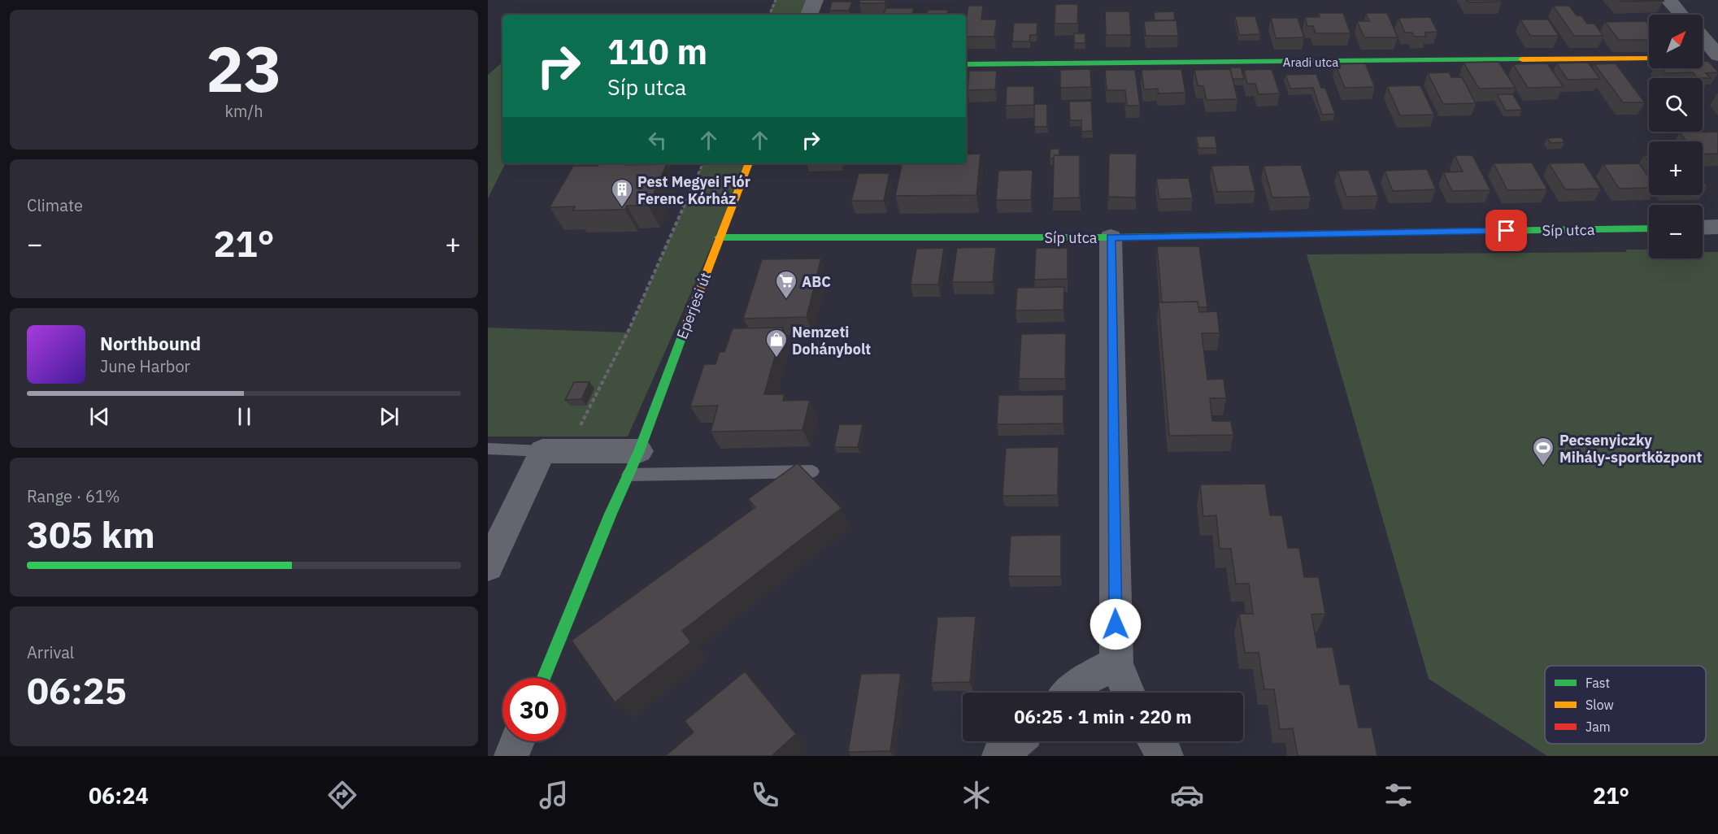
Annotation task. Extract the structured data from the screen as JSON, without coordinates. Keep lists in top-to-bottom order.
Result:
{
  "streets": {
    "street": ["Aradi utca", "Síp utca", "Eperjesi út"]
  },
  "crossings": [
    ["Síp utca", "Eperjesi út"]
  ],
  "places": {
    "building": ["Pest Megyei Flór Ferenc Kórház"],
    "supermarket": ["ABC"],
    "shop": ["Nemzeti Dohánybolt"],
    "sports": ["Pecsenyiczky Mihály-sportközpont"]
  },
  "legend": ["Fast", "Slow", "Jam"],
  "north": "top right",
  "page": {
    "tile": [
      ["23", "km/h"],
      "Climate",
      ["Range · 61%", "305 km"],
      ["Arrival", "06:25"]
    ],
    "map_buttons": ["+", "−"],
    "turn": ["110 m", "Síp utca"],
    "heat": ["−", "21°", "+"],
    "song": ["Northbound", "June Harbor"],
    "limit": "30",
    "trip": "06:25 · 1 min · 220 m",
    "tabs": ["06:24", "21°"]
  }
}
